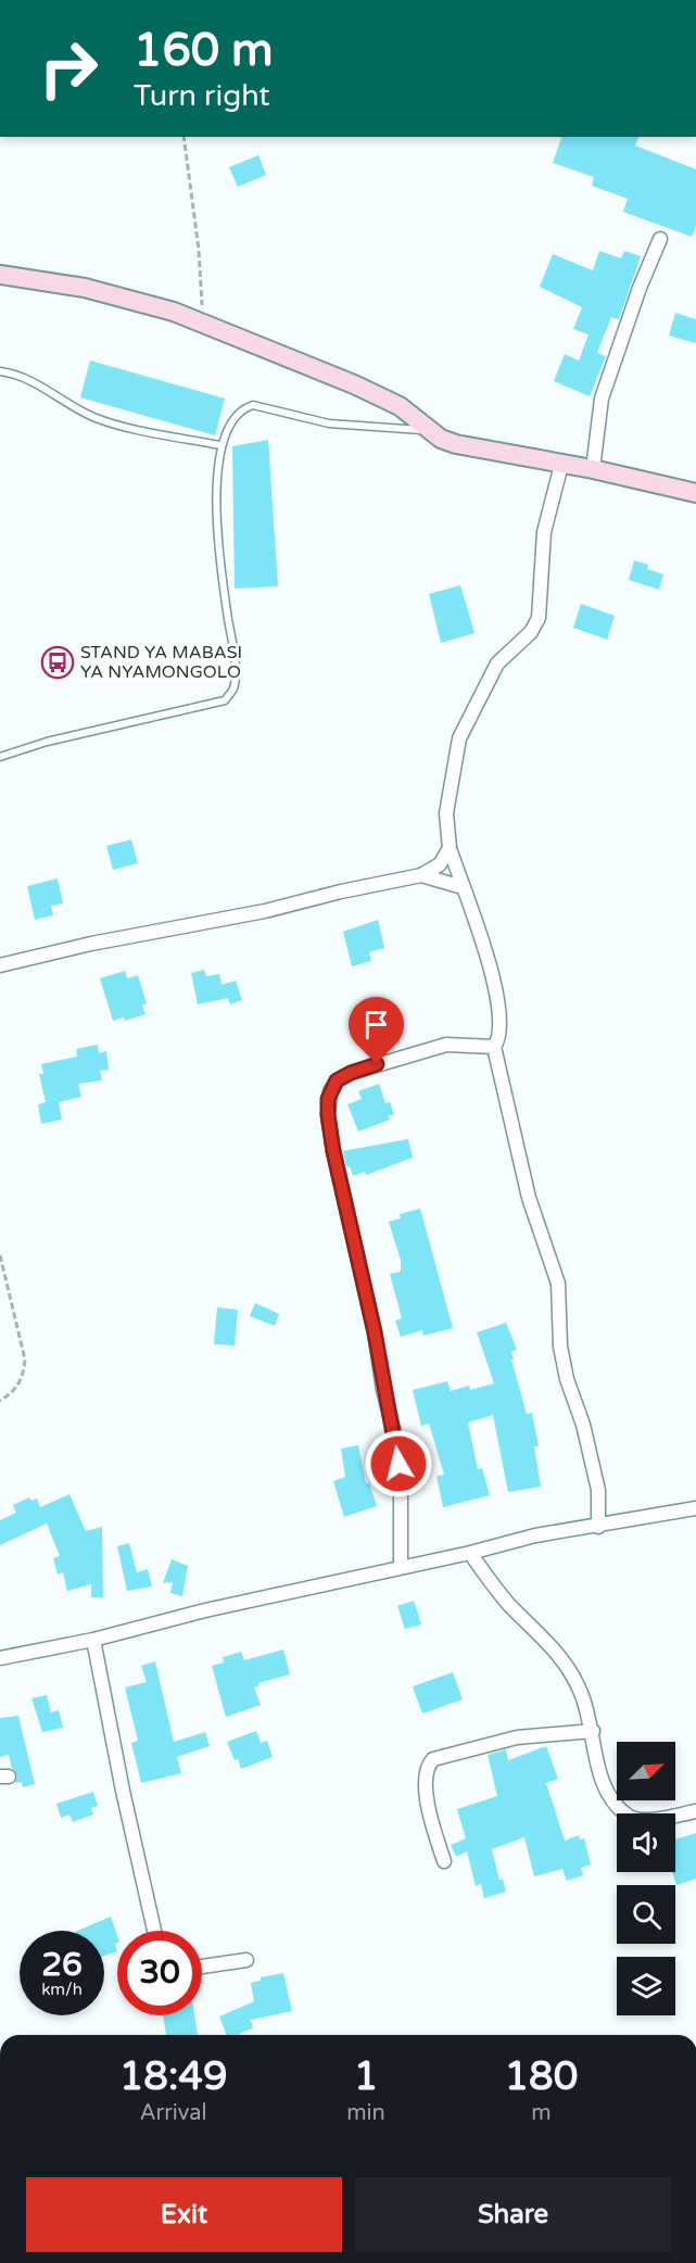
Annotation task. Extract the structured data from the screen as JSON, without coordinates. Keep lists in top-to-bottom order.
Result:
{
  "places": {
    "bus stop": ["STAND YA MABASI YA NYAMONGOLO"]
  },
  "north": "top right",
  "page": {
    "turn": ["160 m", "Turn right"],
    "speed": "26 km/h",
    "limit": "30",
    "eta": [
      "18:49",
      "Arrival",
      "1",
      "min",
      "180",
      "m"
    ],
    "buttons": ["Exit", "Share"]
  }
}
